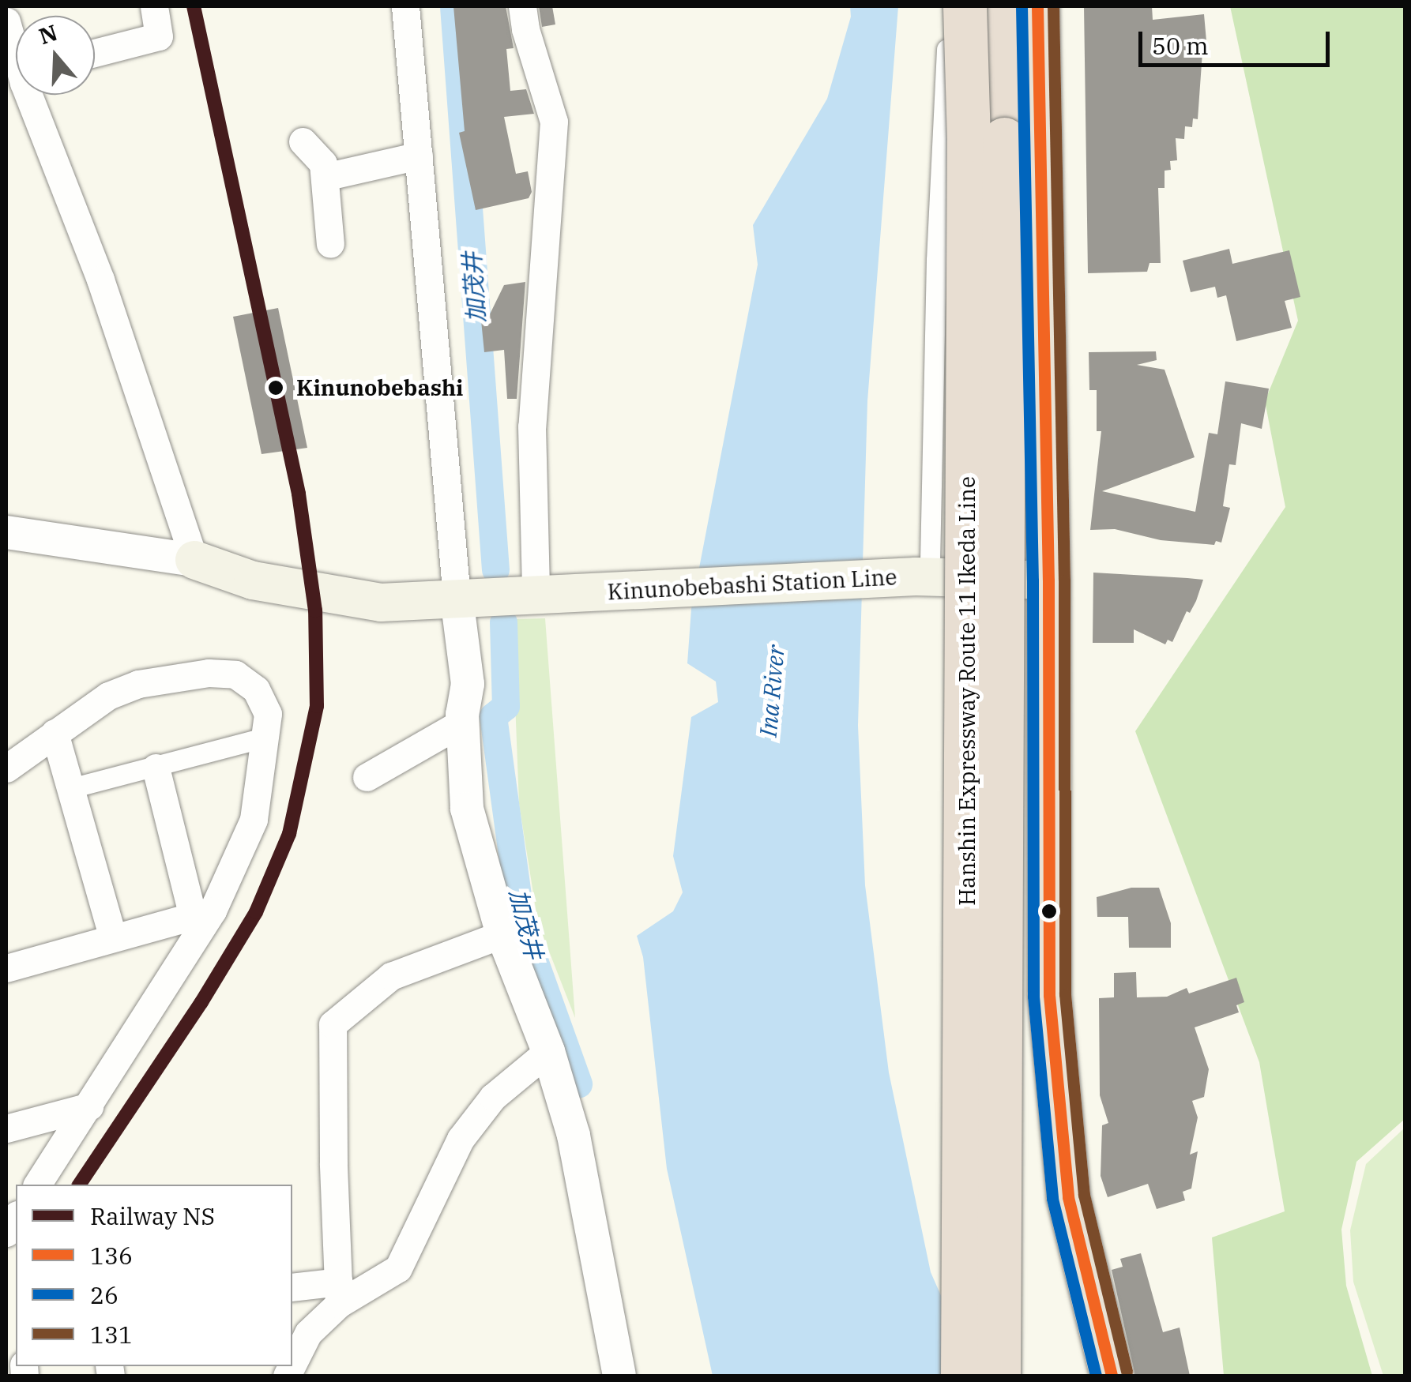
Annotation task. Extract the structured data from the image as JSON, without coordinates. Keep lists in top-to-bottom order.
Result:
{
  "streets": {
    "highway": ["Hanshin Expressway Route 11 Ikeda Line"],
    "main road": ["Kinunobebashi Station Line"]
  },
  "water": ["加茂井", "Ina River"],
  "places": ["Kinunobebashi"],
  "lines": [
    "rail line NS",
    "transit line 136",
    "transit line 26",
    "transit line 131"
  ],
  "legend": [
    "Railway NS",
    "136",
    "26",
    "131"
  ],
  "scale_bar": "50 m",
  "north": "top"
}
